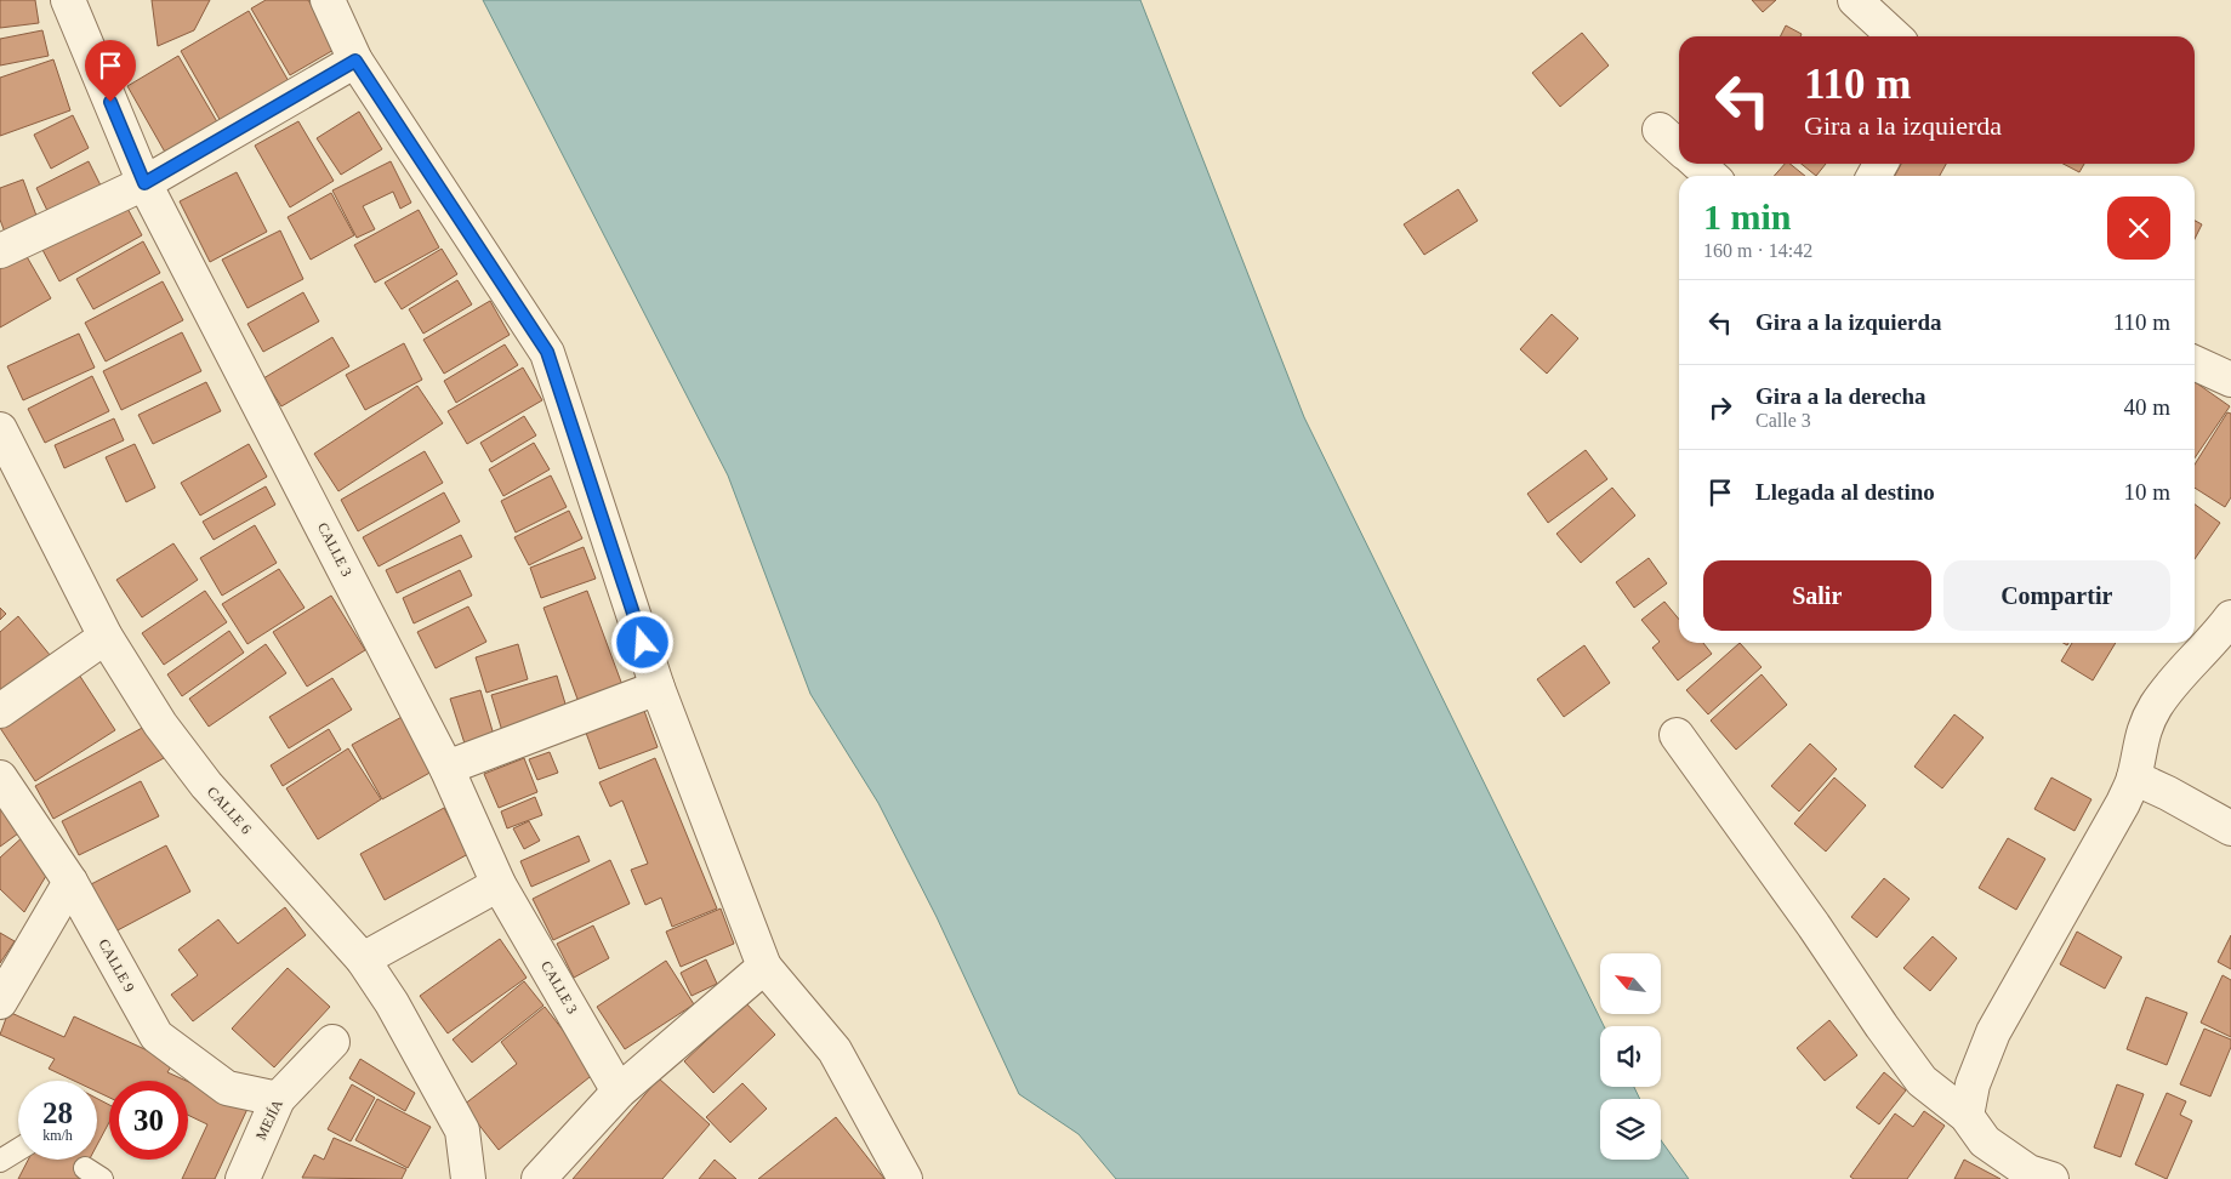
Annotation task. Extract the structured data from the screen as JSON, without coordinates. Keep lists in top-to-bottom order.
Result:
{
  "streets": {
    "street": [
      "CALLE 3",
      "CALLE 6",
      "CALLE 9",
      "MEJÍA"
    ]
  },
  "crossings": [
    ["CALLE 9", "MEJÍA"]
  ],
  "north": "top left",
  "page": {
    "turn": ["110 m", "Gira a la izquierda"],
    "heading": ["1 min", "160 m · 14:42"],
    "list": [
      {
        "name": "Gira a la izquierda",
        "value": "110 m"
      },
      {
        "name": "Gira a la derecha",
        "note": "Calle 3",
        "value": "40 m"
      },
      {
        "name": "Llegada al destino",
        "value": "10 m"
      }
    ],
    "buttons": ["Salir", "Compartir"],
    "speed": "28 km/h",
    "limit": "30"
  }
}
